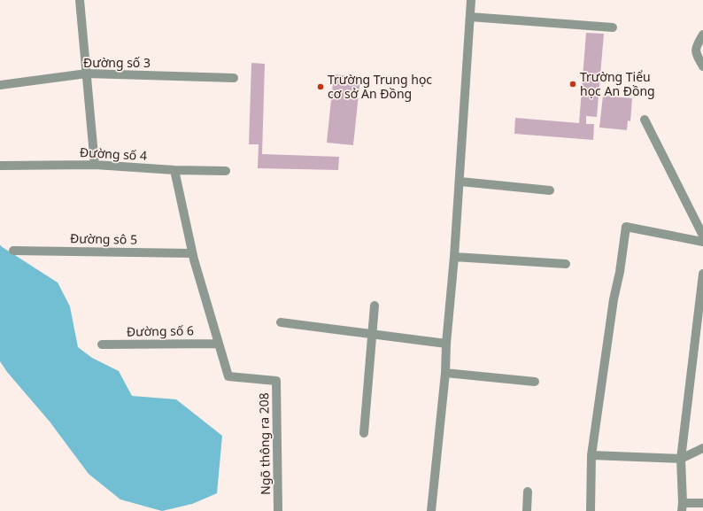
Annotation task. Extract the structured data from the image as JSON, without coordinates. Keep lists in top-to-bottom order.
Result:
{
  "streets": {
    "street": [
      "Đường số 3",
      "Đường số 4",
      "Đường sô 5",
      "Đường số 6",
      "Ngõ thông ra 208"
    ]
  },
  "crossings": [
    ["Đường số 6", "Ngõ thông ra 208"]
  ],
  "places": ["Trường Tiểu học An Đồng", "Trường Trung học cơ sở An Đồng"]
}
